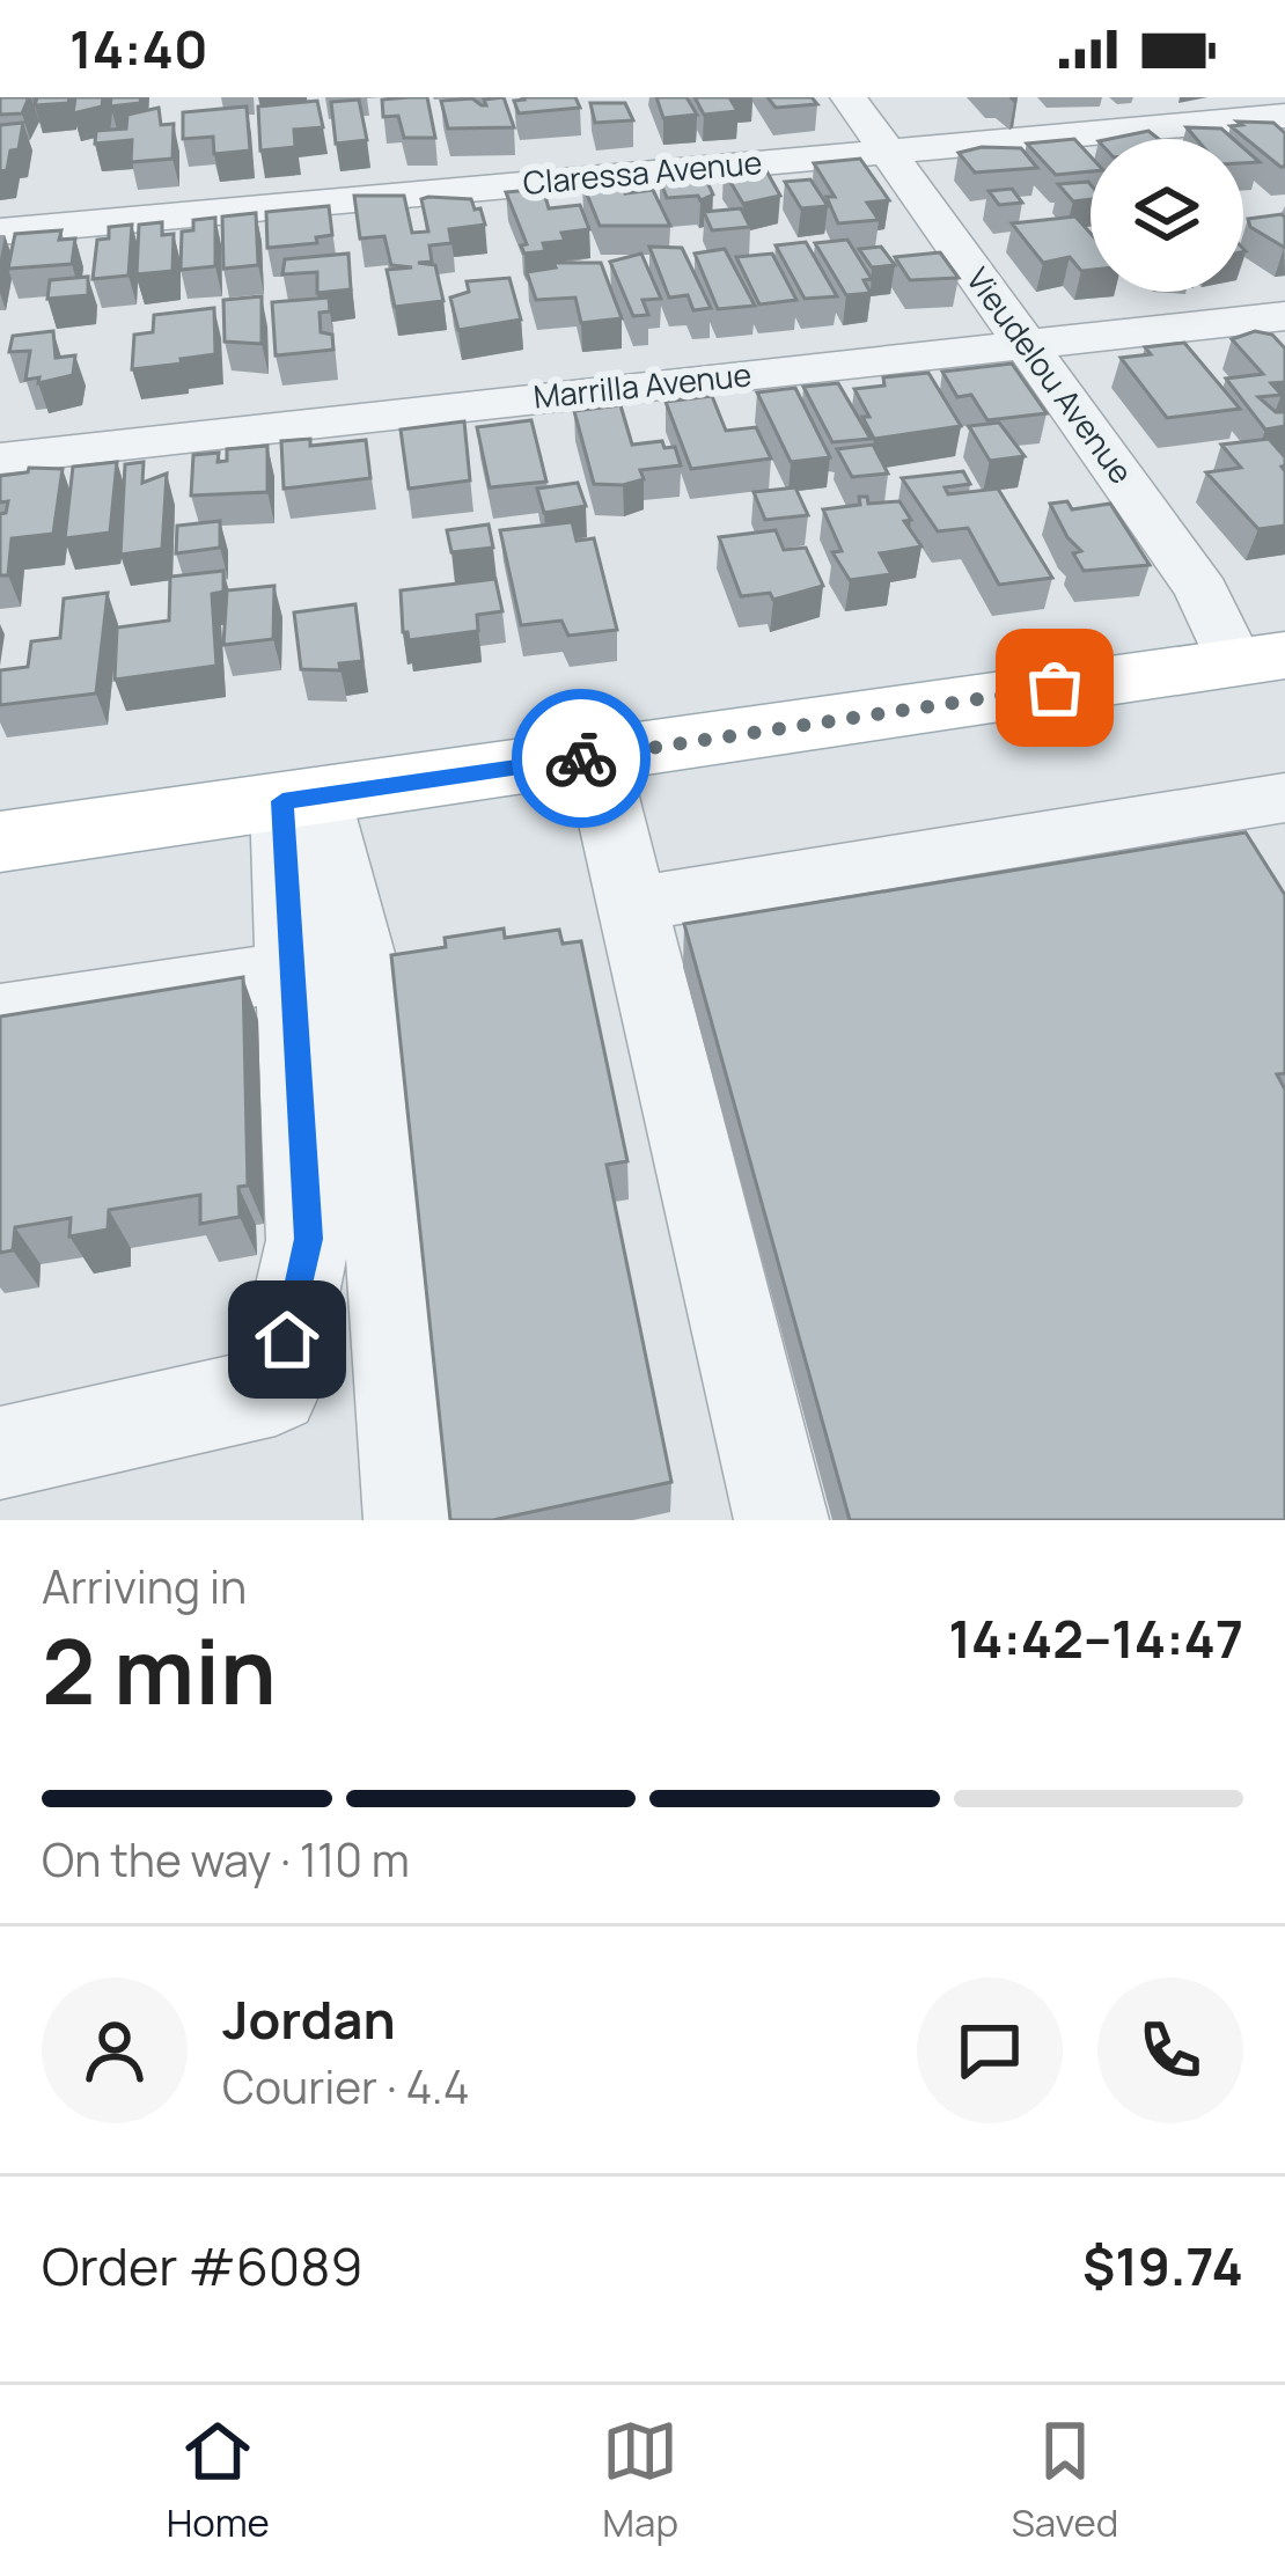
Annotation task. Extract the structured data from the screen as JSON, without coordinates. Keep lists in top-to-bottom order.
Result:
{
  "streets": {
    "street": ["Claressa Avenue", "Vieudelou Avenue", "Marrilla Avenue"]
  },
  "crossings": [
    ["Claressa Avenue", "Vieudelou Avenue"],
    ["Vieudelou Avenue", "Marrilla Avenue"]
  ],
  "page": {
    "status": "14:40",
    "heading": ["2 min", "Arriving in", "14:42–14:47"],
    "panel": [
      "Jordan",
      "Courier · 4.4",
      "Order #6089",
      "$19.74"
    ],
    "bar": "On the way · 110 m",
    "tabs": ["Home", "Map", "Saved"]
  }
}
